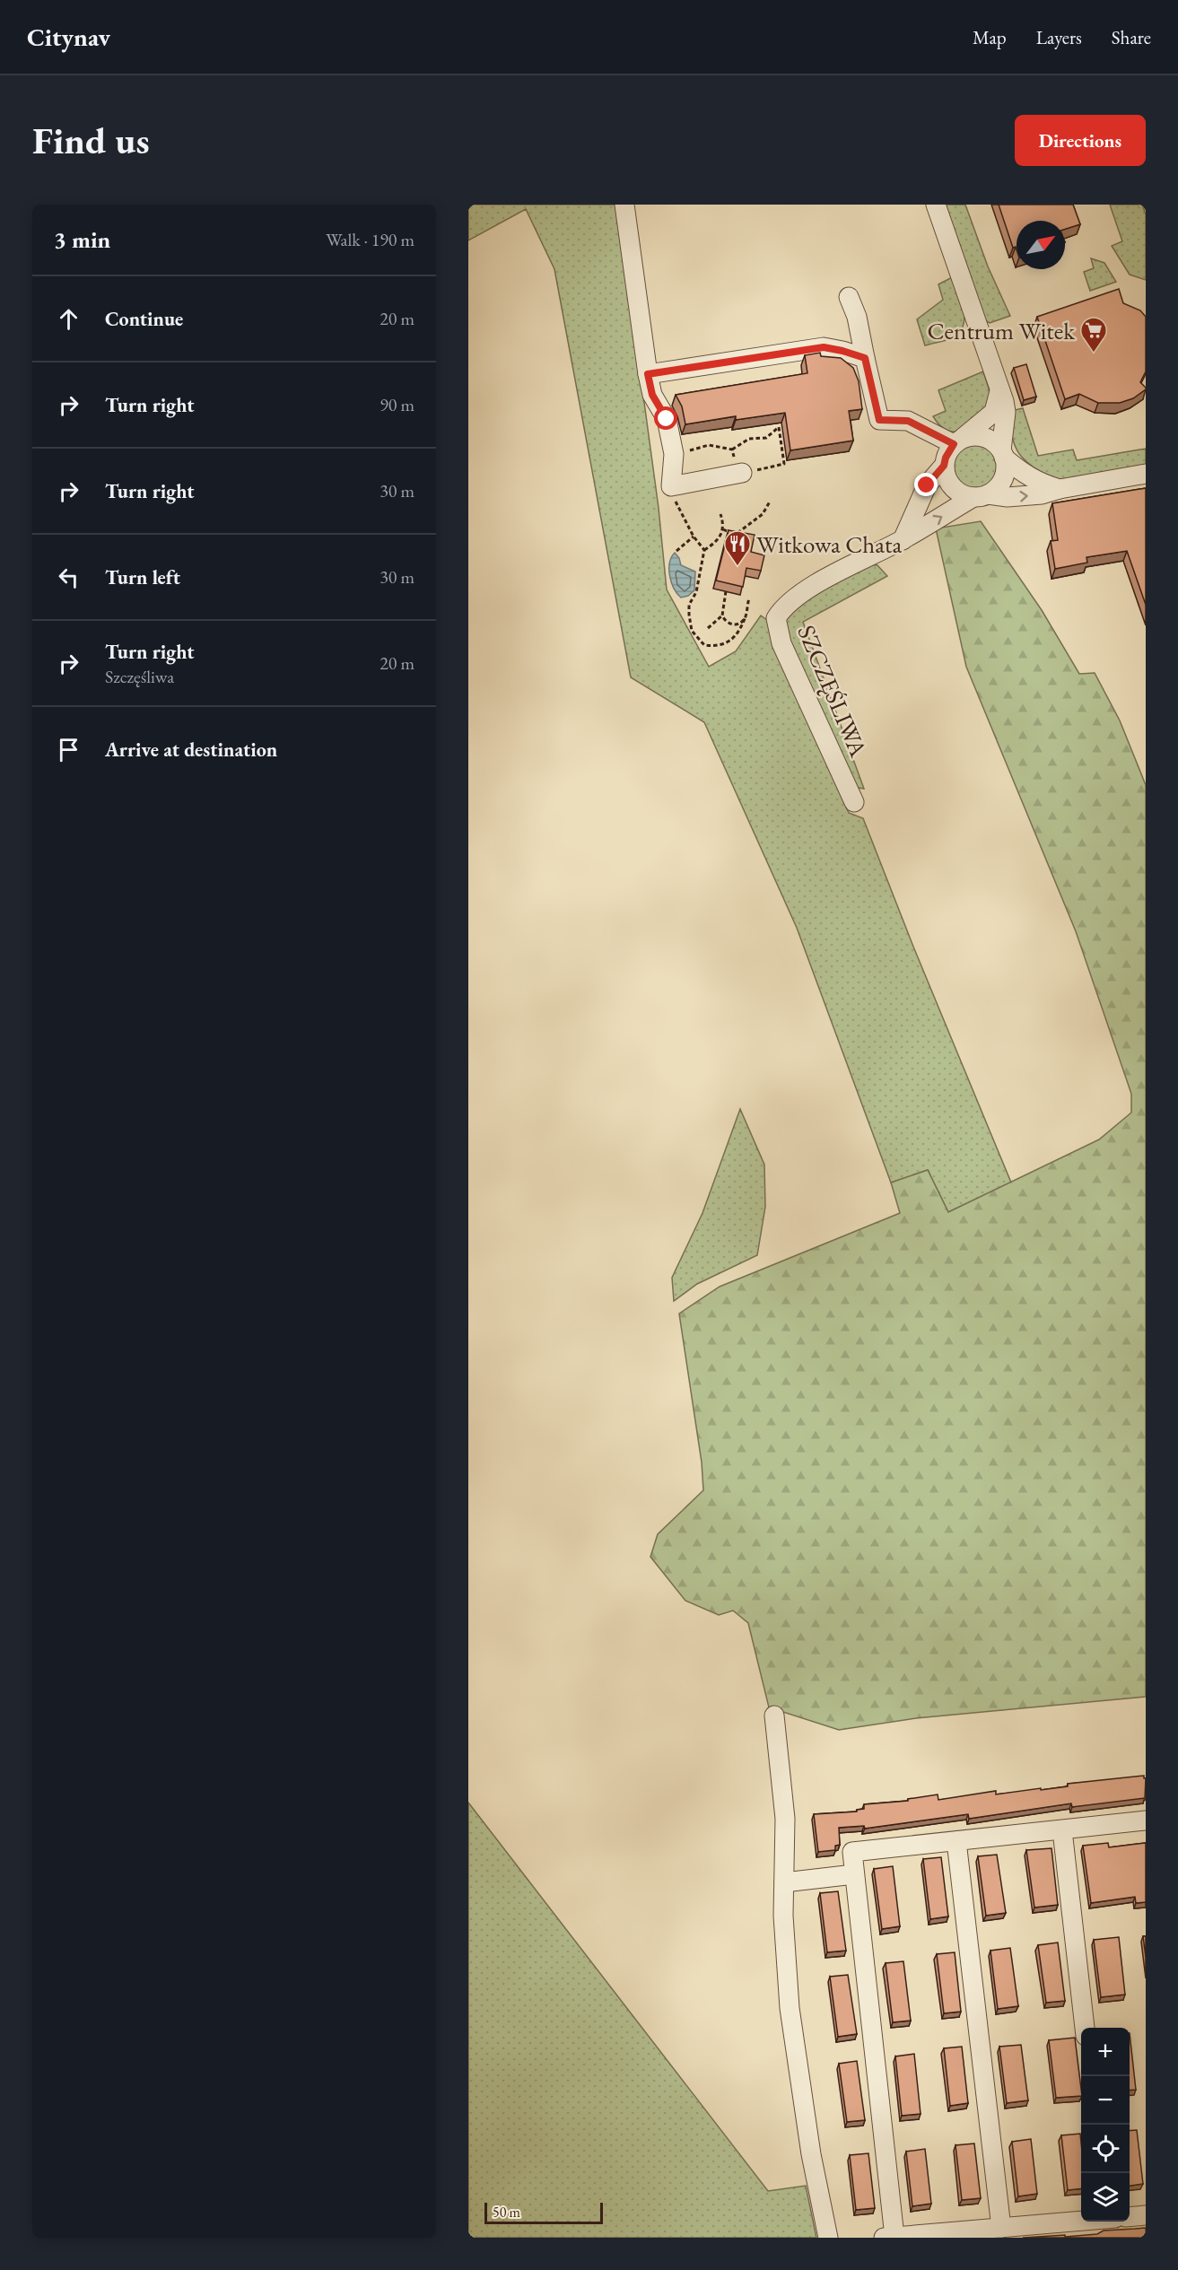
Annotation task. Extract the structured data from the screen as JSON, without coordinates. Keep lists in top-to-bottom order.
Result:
{
  "streets": {
    "street": ["SZCZĘŚLIWA"]
  },
  "places": {
    "supermarket": ["Centrum Witek"],
    "restaurant": ["Witkowa Chata"]
  },
  "scale_bar": "50 m",
  "north": "top right",
  "page": {
    "header": "Citynav",
    "nav": ["Map", "Layers", "Share"],
    "buttons": "Directions",
    "title": "Find us",
    "heading": ["3 min", "Walk · 190 m"],
    "list": [
      ["Continue", "20 m"],
      ["Turn right", "90 m"],
      ["Turn right", "30 m"],
      ["Turn left", "30 m"],
      ["Turn right", "Szczęśliwa", "20 m"],
      "Arrive at destination"
    ],
    "map_buttons": ["+", "−"],
    "scale": "50 m"
  }
}
